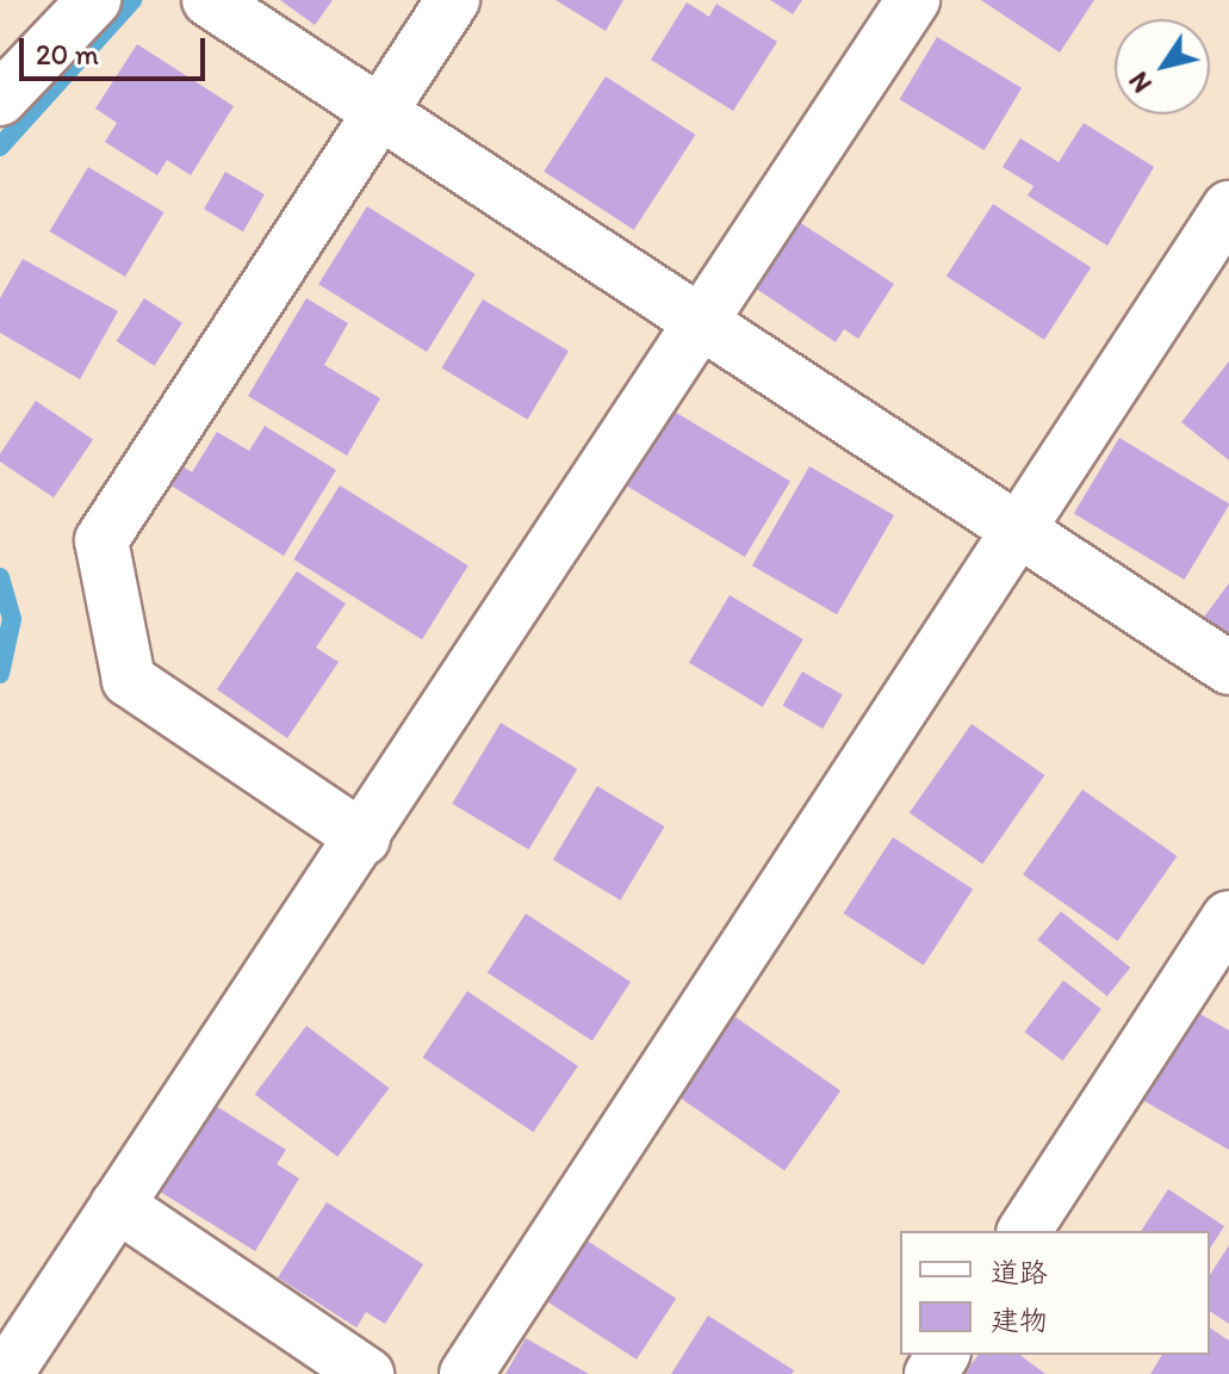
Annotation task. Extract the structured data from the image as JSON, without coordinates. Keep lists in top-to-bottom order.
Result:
{
  "legend": ["道路", "建物"],
  "scale_bar": "20 m",
  "north": "bottom left"
}
